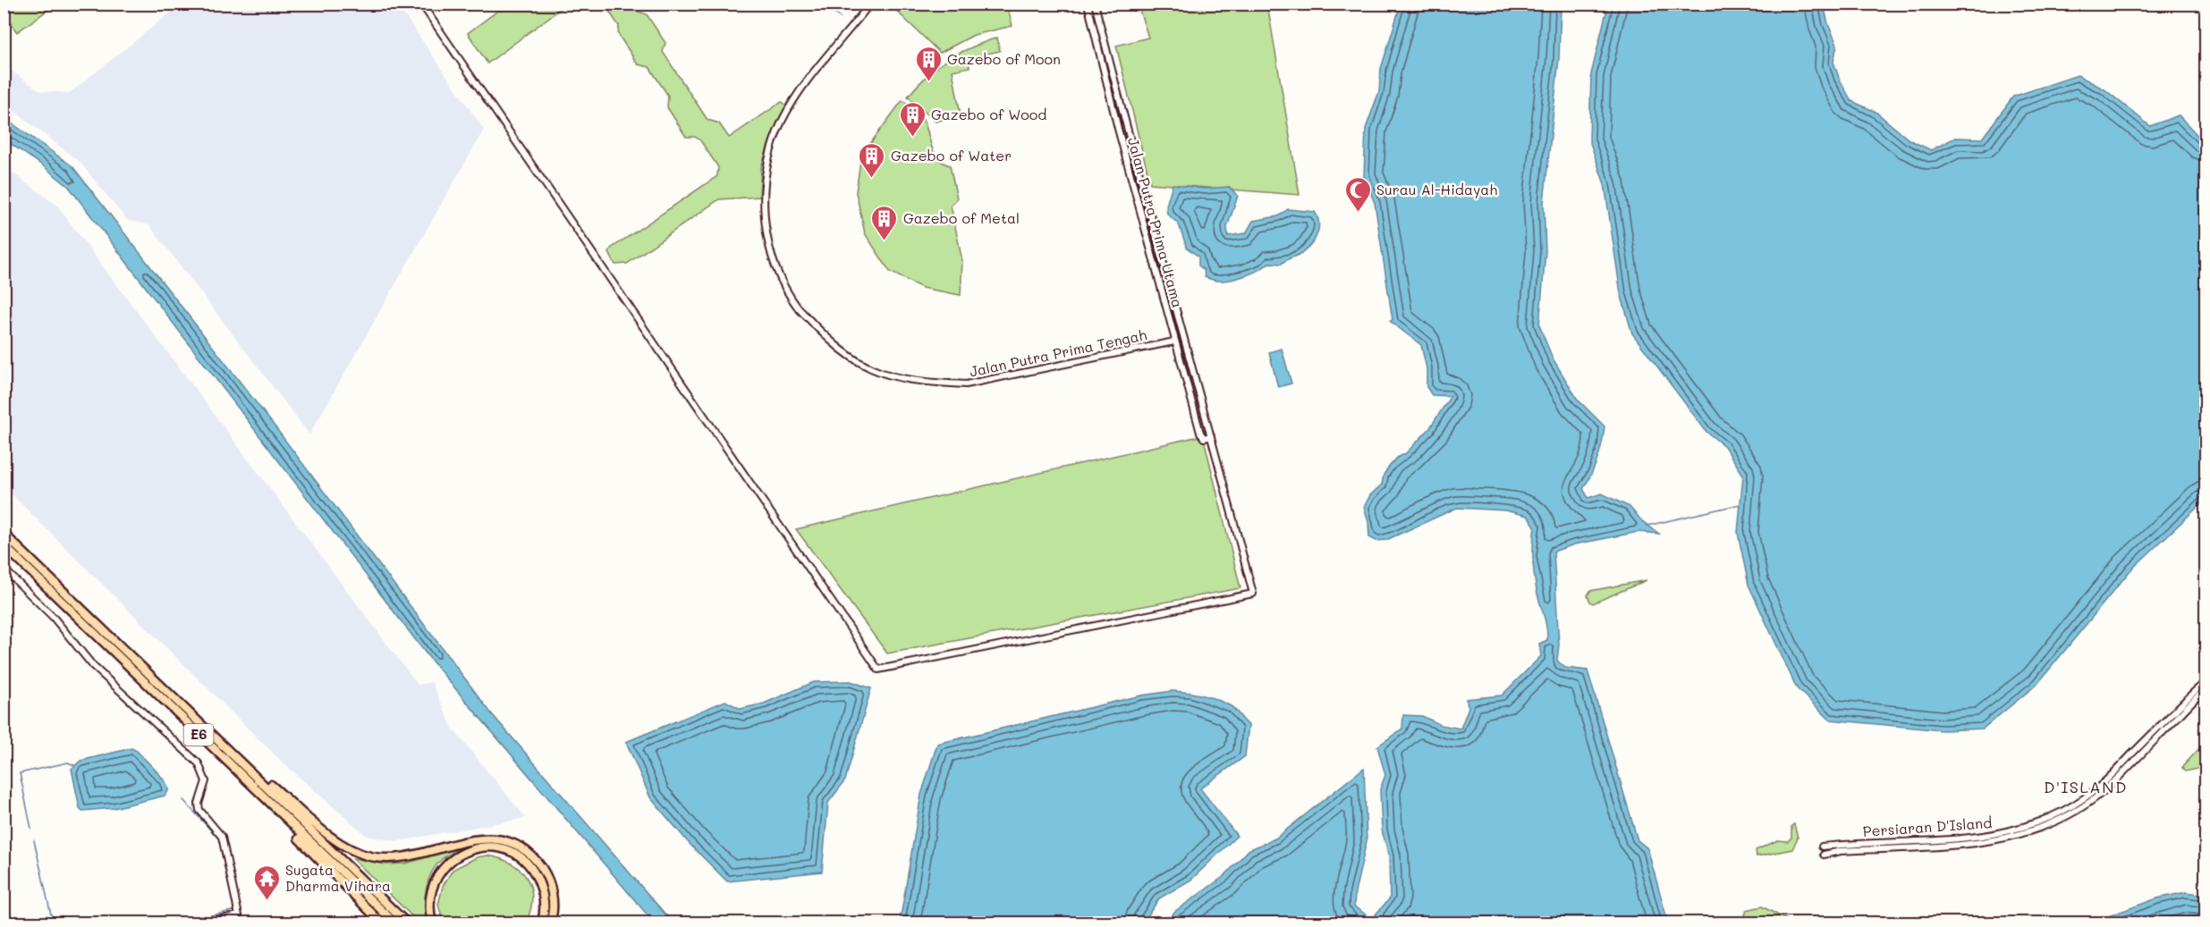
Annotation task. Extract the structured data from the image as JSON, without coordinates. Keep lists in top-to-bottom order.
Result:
{
  "streets": {
    "highway": ["E6"],
    "street": ["Jalan Putra Prima Utama", "Jalan Putra Prima Tengah", "Persiaran D'Island"]
  },
  "crossings": [
    ["Jalan Putra Prima Utama", "Jalan Putra Prima Tengah"]
  ],
  "districts": ["D'ISLAND"],
  "places": {
    "building": [
      "Gazebo of Moon",
      "Gazebo of Wood",
      "Gazebo of Water",
      "Gazebo of Metal"
    ],
    "mosque": ["Surau Al-Hidayah"],
    "temple": ["Sugata Dharma Vihara"]
  }
}
